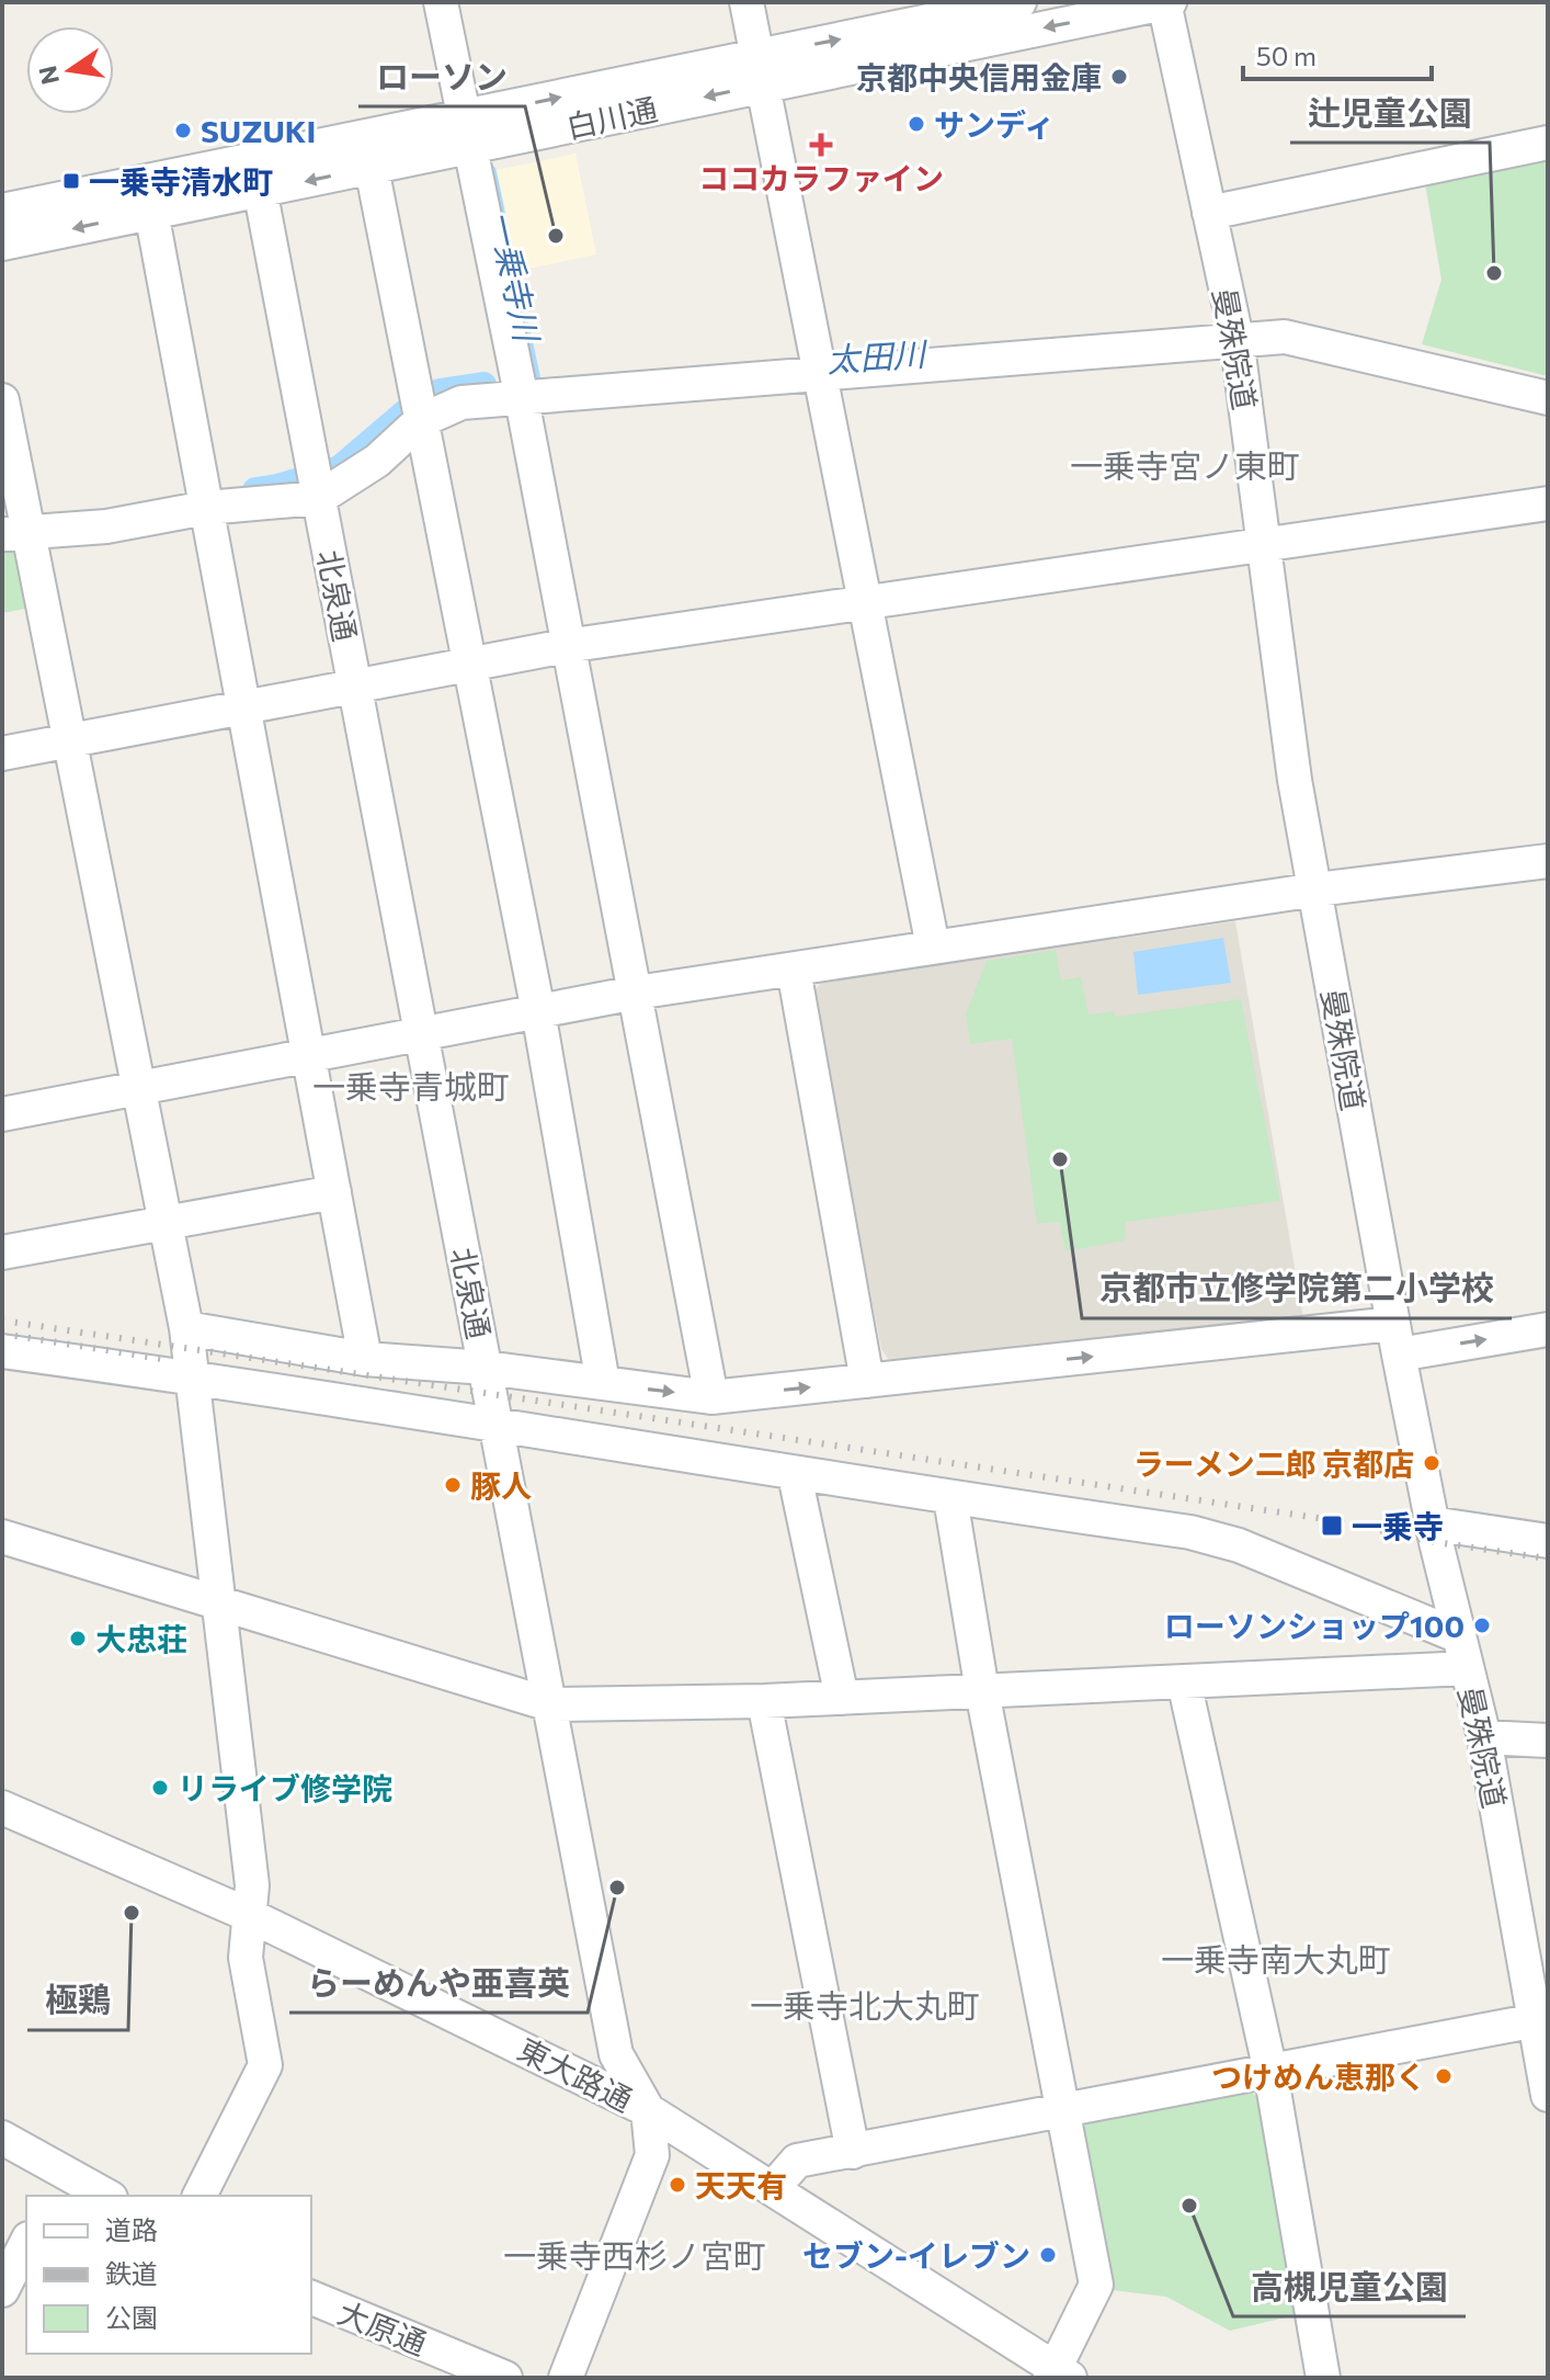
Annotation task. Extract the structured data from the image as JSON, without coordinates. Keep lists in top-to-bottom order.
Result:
{
  "streets": {
    "street": [
      "白川通",
      "曼殊院道",
      "北泉通",
      "東大路通",
      "大原通"
    ]
  },
  "crossings": [
    ["白川通", "曼殊院道"],
    ["白川通", "北泉通"],
    ["北泉通", "東大路通"]
  ],
  "districts": [
    "一乗寺宮ノ東町",
    "一乗寺青城町",
    "一乗寺南大丸町",
    "一乗寺北大丸町",
    "一乗寺西杉ノ宮町"
  ],
  "water": ["一乗寺川", "太田川"],
  "places": {
    "other": [
      "京都中央信用金庫",
      "サンディ",
      "SUZUKI",
      "ローソン",
      "辻児童公園",
      "京都市立修学院第二小学校",
      "ラーメン二郎 京都店",
      "豚人",
      "ローソンショップ100",
      "大忠荘",
      "リライブ修学院",
      "らーめんや亜喜英",
      "極鶏",
      "つけめん恵那く",
      "天天有",
      "高槻児童公園",
      "セブン-イレブン"
    ],
    "health": ["ココカラファイン"],
    "transit": ["一乗寺清水町", "一乗寺"]
  },
  "legend": ["道路", "鉄道", "公園"],
  "scale_bar": "50 m",
  "north": "left"
}
